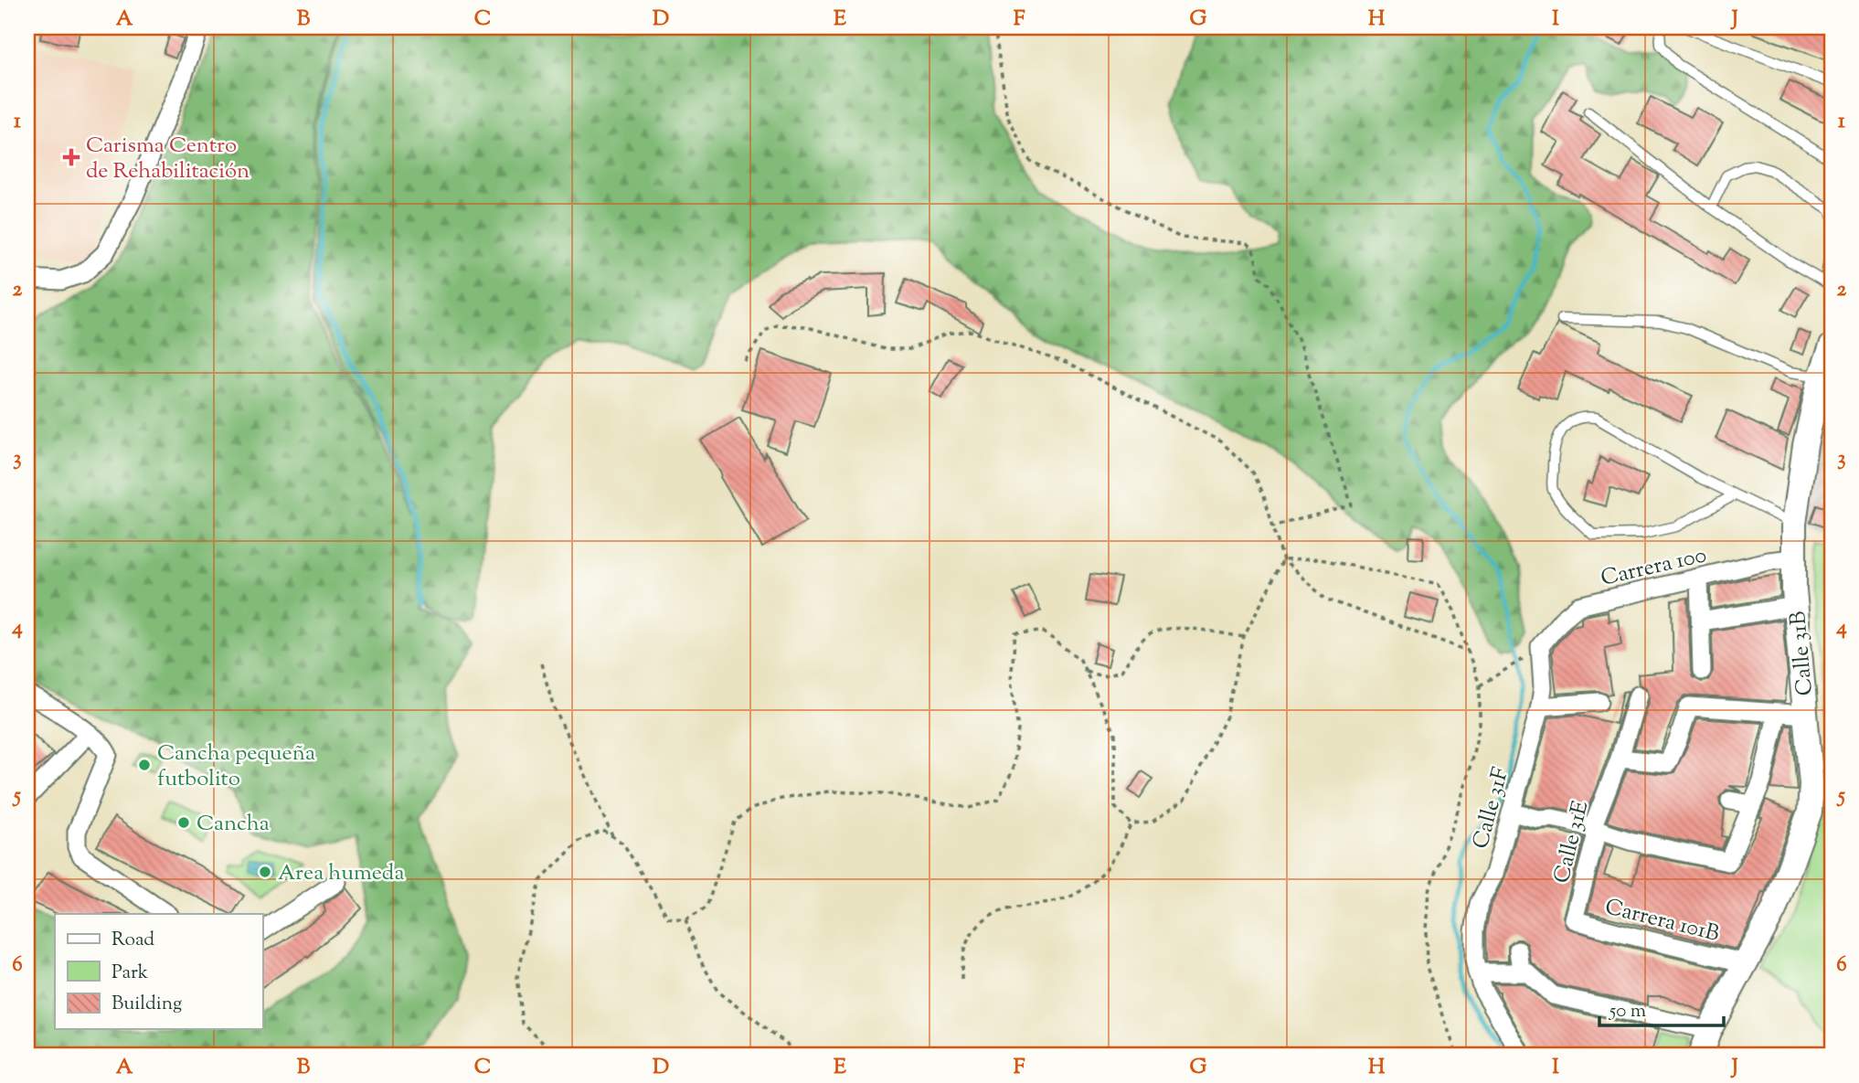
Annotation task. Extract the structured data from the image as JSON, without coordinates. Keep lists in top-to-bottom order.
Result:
{
  "streets": {
    "street": [
      "Carrera 100",
      "Calle 31B",
      "Calle 31F",
      "Calle 31E",
      "Carrera 101B"
    ]
  },
  "crossings": [
    ["Carrera 100", "Calle 31B"],
    ["Carrera 100", "Calle 31F"],
    ["Calle 31E", "Carrera 101B"]
  ],
  "places": {
    "health": ["Carisma Centro de Rehabilitación"],
    "other": ["Cancha pequeña futbolito", "Cancha", "Area humeda"]
  },
  "legend": ["Road", "Park", "Building"],
  "scale_bar": "50 m",
  "grid": {
    "columns": [
      "A",
      "B",
      "C",
      "D",
      "E",
      "F",
      "G",
      "H",
      "I",
      "J"
    ],
    "rows": [
      "1",
      "2",
      "3",
      "4",
      "5",
      "6"
    ]
  }
}
